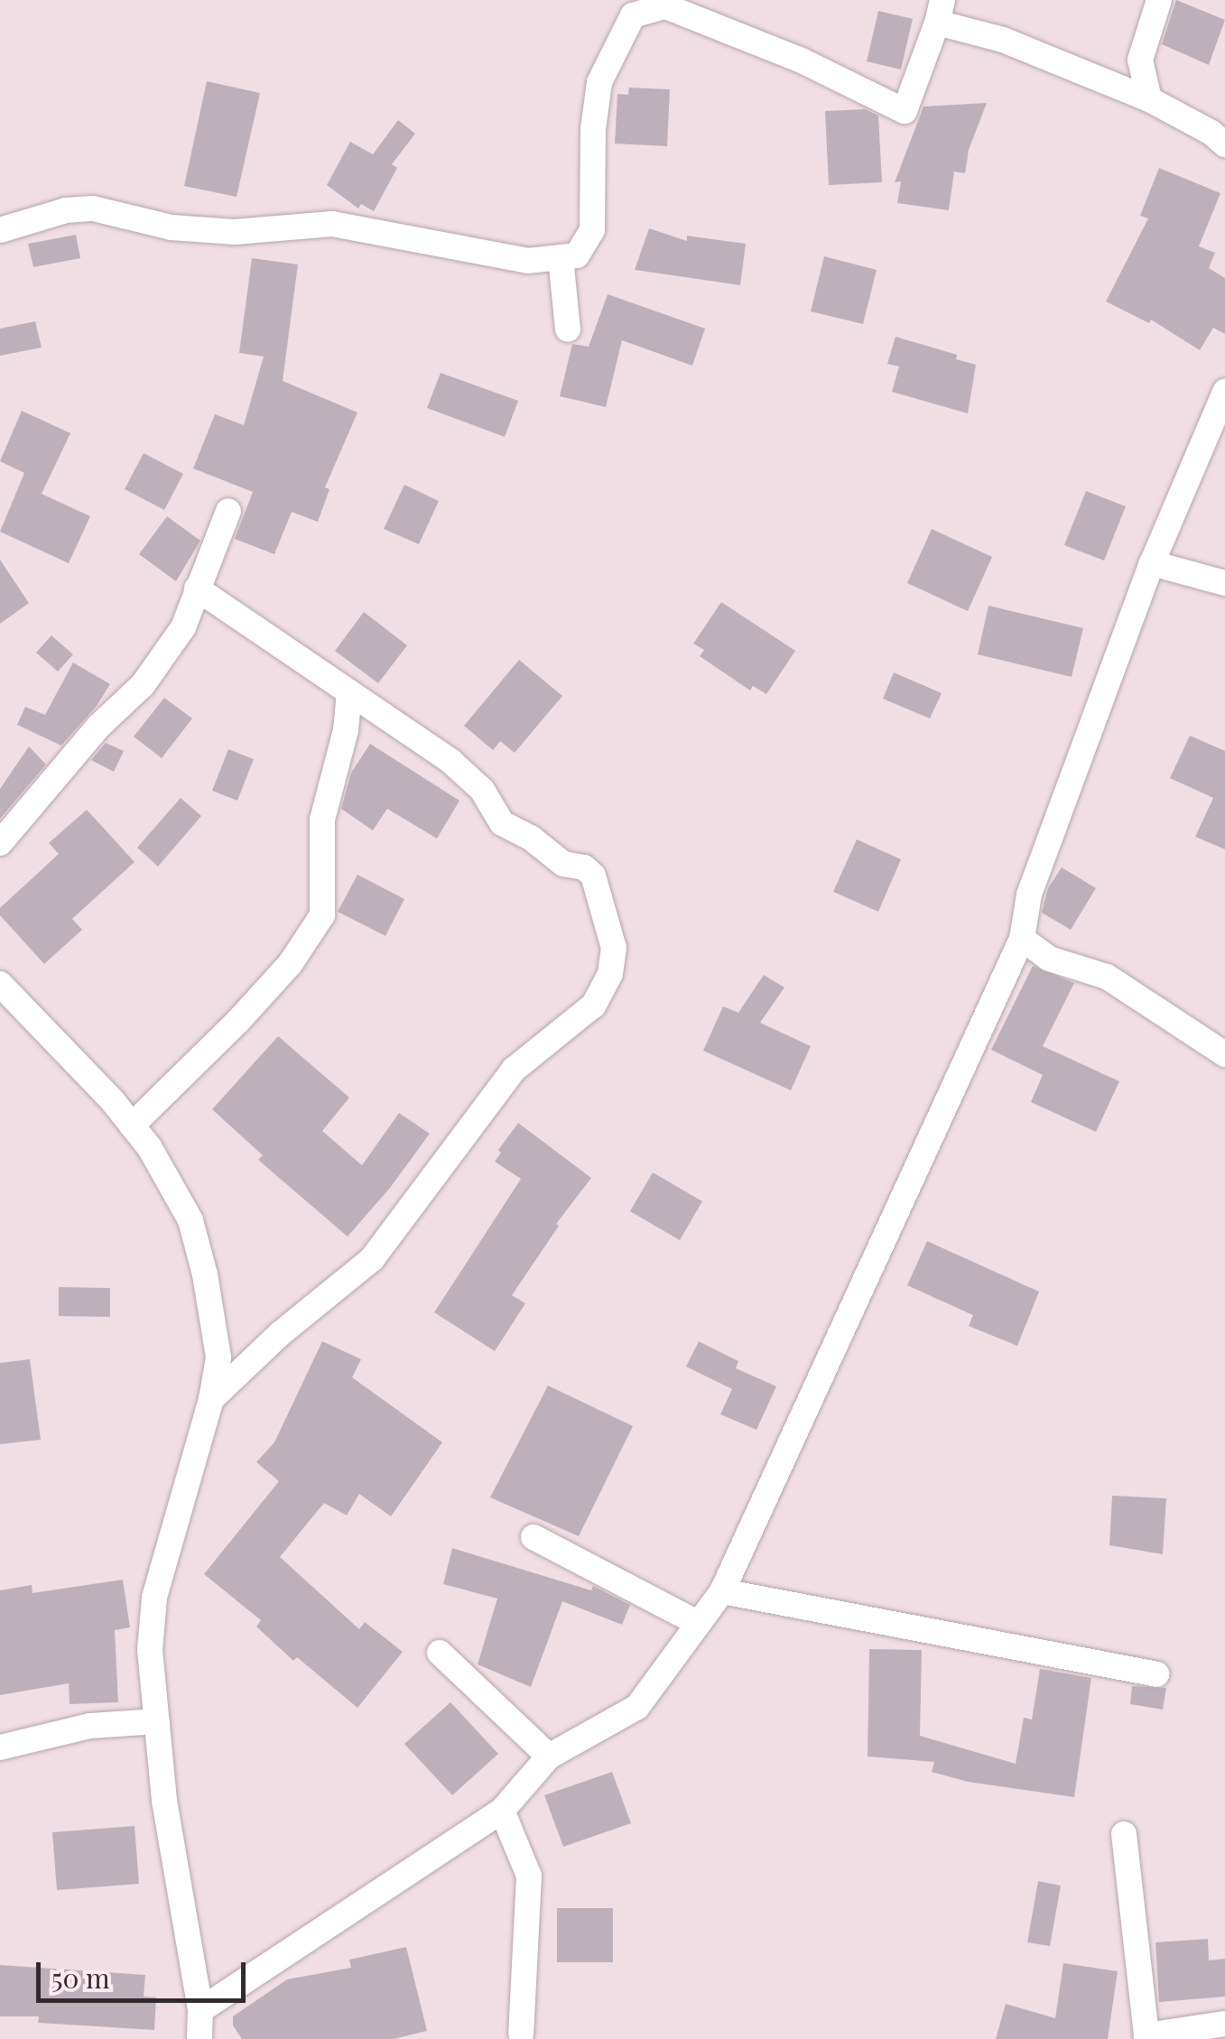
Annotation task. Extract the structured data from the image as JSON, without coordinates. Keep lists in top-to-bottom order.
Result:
{
  "scale_bar": "50 m"
}
